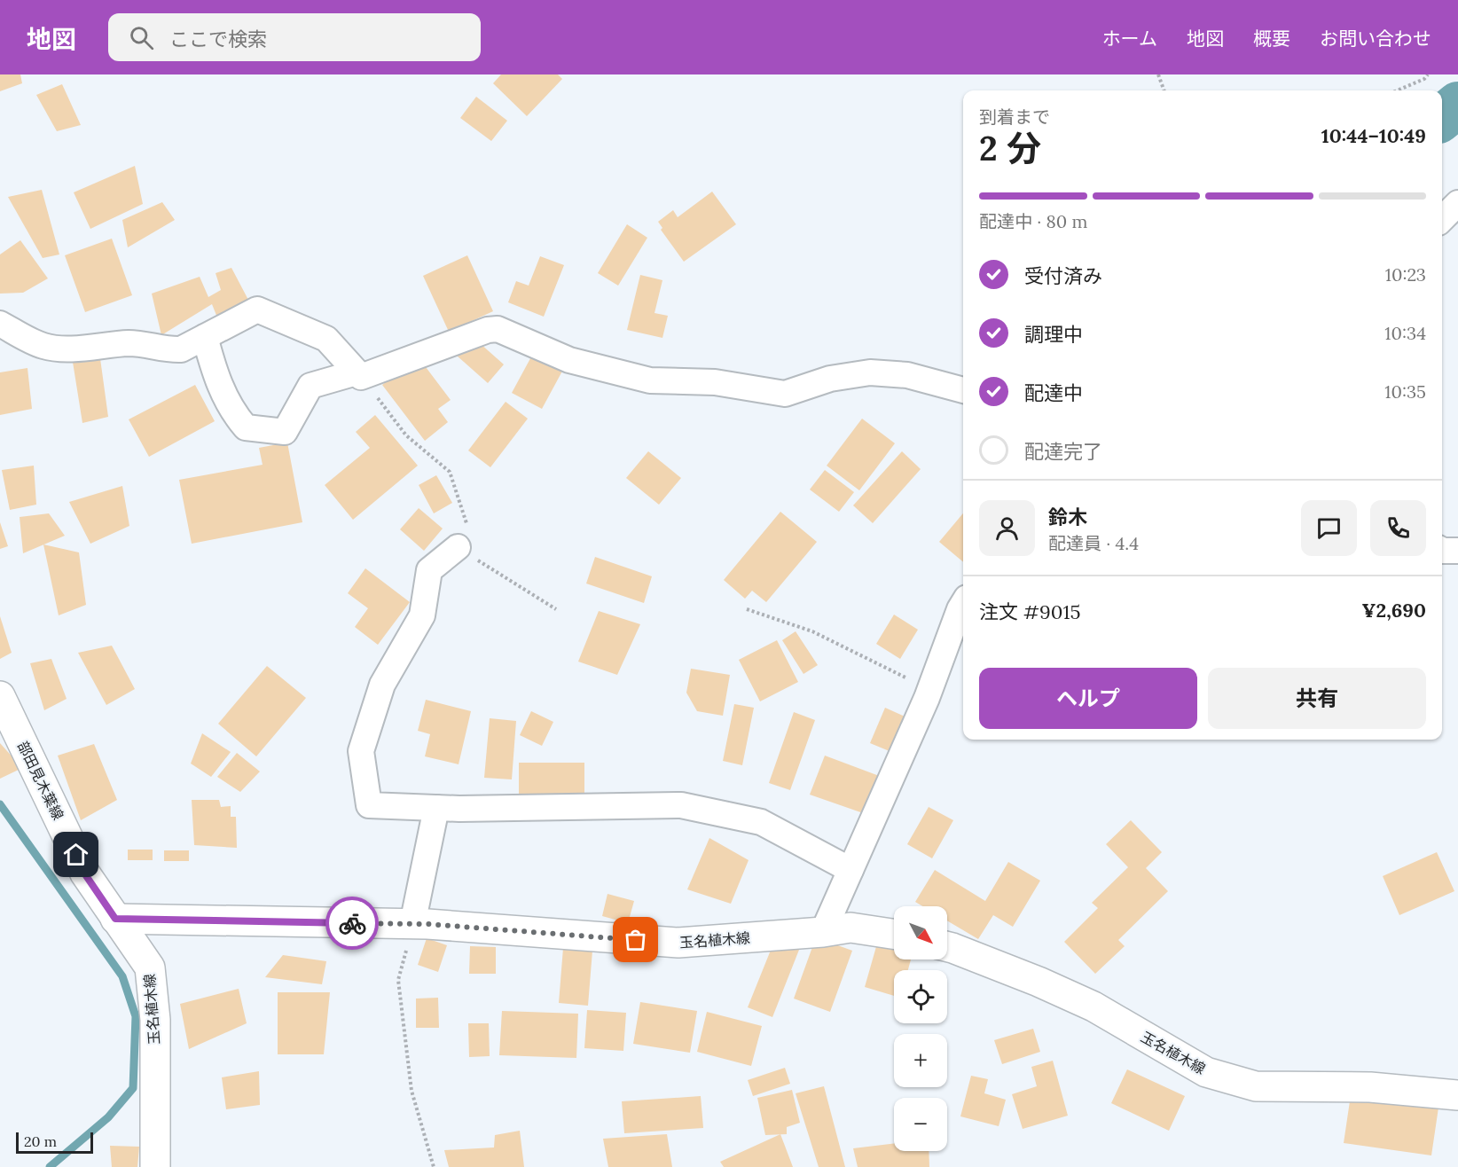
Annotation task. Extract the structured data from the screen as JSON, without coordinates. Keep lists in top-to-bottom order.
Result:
{
  "streets": {
    "main road": ["部田見木葉線", "玉名植木線"]
  },
  "crossings": [
    ["部田見木葉線", "玉名植木線"]
  ],
  "scale_bar": "20 m",
  "north": "bottom right",
  "page": {
    "header": "地図",
    "search": "ここで検索",
    "nav": [
      "ホーム",
      "地図",
      "概要",
      "お問い合わせ"
    ],
    "heading": ["2 分", "到着まで", "10:44–10:49"],
    "panel": [
      "鈴木",
      "配達員 · 4.4",
      "注文 #9015",
      "¥2,690"
    ],
    "bar": "配達中 · 80 m",
    "list": [
      ["受付済み", "10:23"],
      ["調理中", "10:34"],
      ["配達中", "10:35"],
      "配達完了"
    ],
    "buttons": ["ヘルプ", "共有"],
    "map_buttons": ["+", "−"],
    "scale": "20 m"
  }
}
